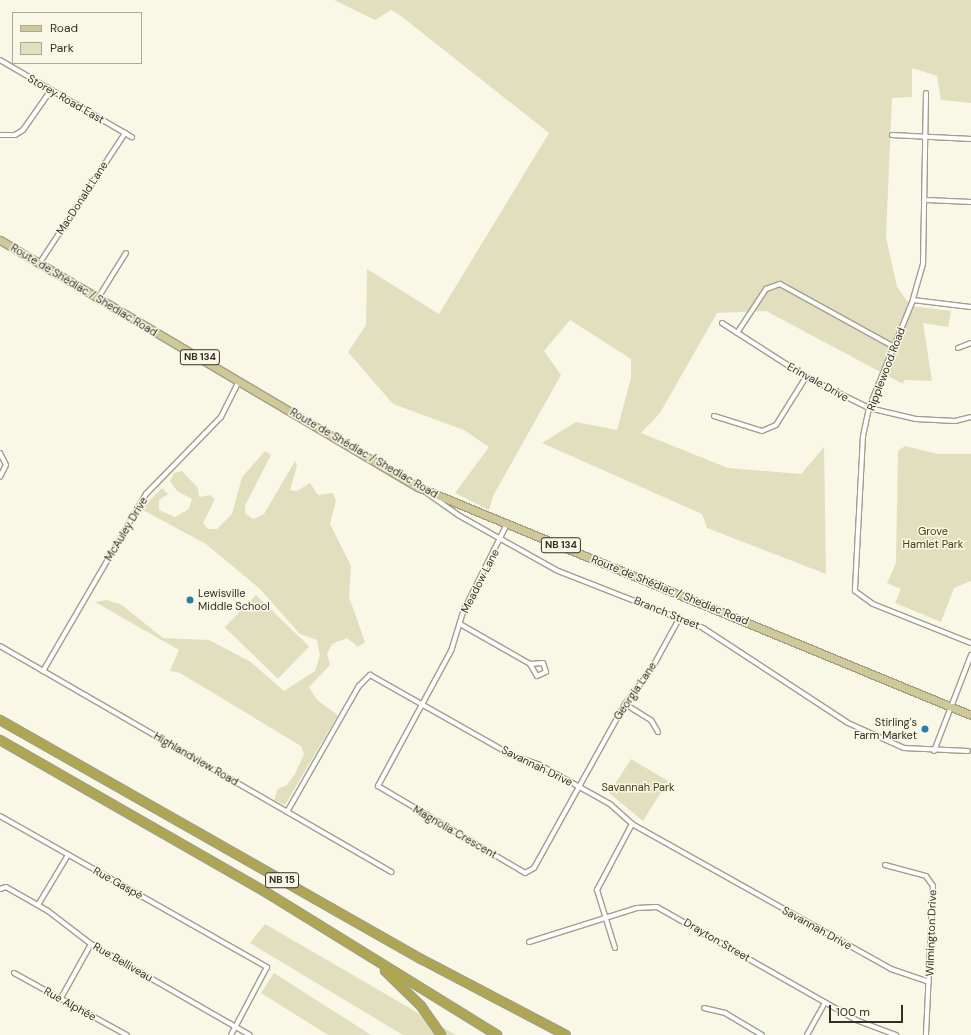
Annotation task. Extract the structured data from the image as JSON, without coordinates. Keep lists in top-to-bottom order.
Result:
{
  "streets": {
    "highway": ["NB 15"],
    "main road": ["Route de Shédiac / Shediac Road", "NB 134"],
    "street": [
      "Storey Road East",
      "MacDonald Lane",
      "Ripplewood Road",
      "Erinvale Drive",
      "McAuley Drive",
      "Meadow Lane",
      "Branch Street",
      "Georgia Lane",
      "Highlandview Road",
      "Savannah Drive",
      "Magnolia Crescent",
      "Rue Gaspé",
      "Wilmington Drive",
      "Drayton Street",
      "Rue Belliveau",
      "Rue Alphée"
    ]
  },
  "crossings": [
    ["Storey Road East", "MacDonald Lane"],
    ["MacDonald Lane", "Route de Shédiac / Shediac Road"],
    ["Route de Shédiac / Shediac Road", "McAuley Drive"],
    ["Route de Shédiac / Shediac Road", "Meadow Lane"],
    ["Route de Shédiac / Shediac Road", "Branch Street"],
    ["Ripplewood Road", "Erinvale Drive"],
    ["McAuley Drive", "Highlandview Road"],
    ["Meadow Lane", "Branch Street"],
    ["Meadow Lane", "Savannah Drive"],
    ["Meadow Lane", "Magnolia Crescent"],
    ["Branch Street", "Georgia Lane"],
    ["Georgia Lane", "Savannah Drive"],
    ["Georgia Lane", "Magnolia Crescent"],
    ["Highlandview Road", "Savannah Drive"],
    ["Savannah Drive", "Magnolia Crescent"],
    ["Savannah Drive", "Wilmington Drive"],
    ["Rue Gaspé", "Rue Belliveau"]
  ],
  "parks": ["Grove Hamlet Park", "Savannah Park"],
  "places": ["Lewisville Middle School", "Stirling's Farm Market"],
  "legend": ["Road", "Park"],
  "scale_bar": "100 m"
}
